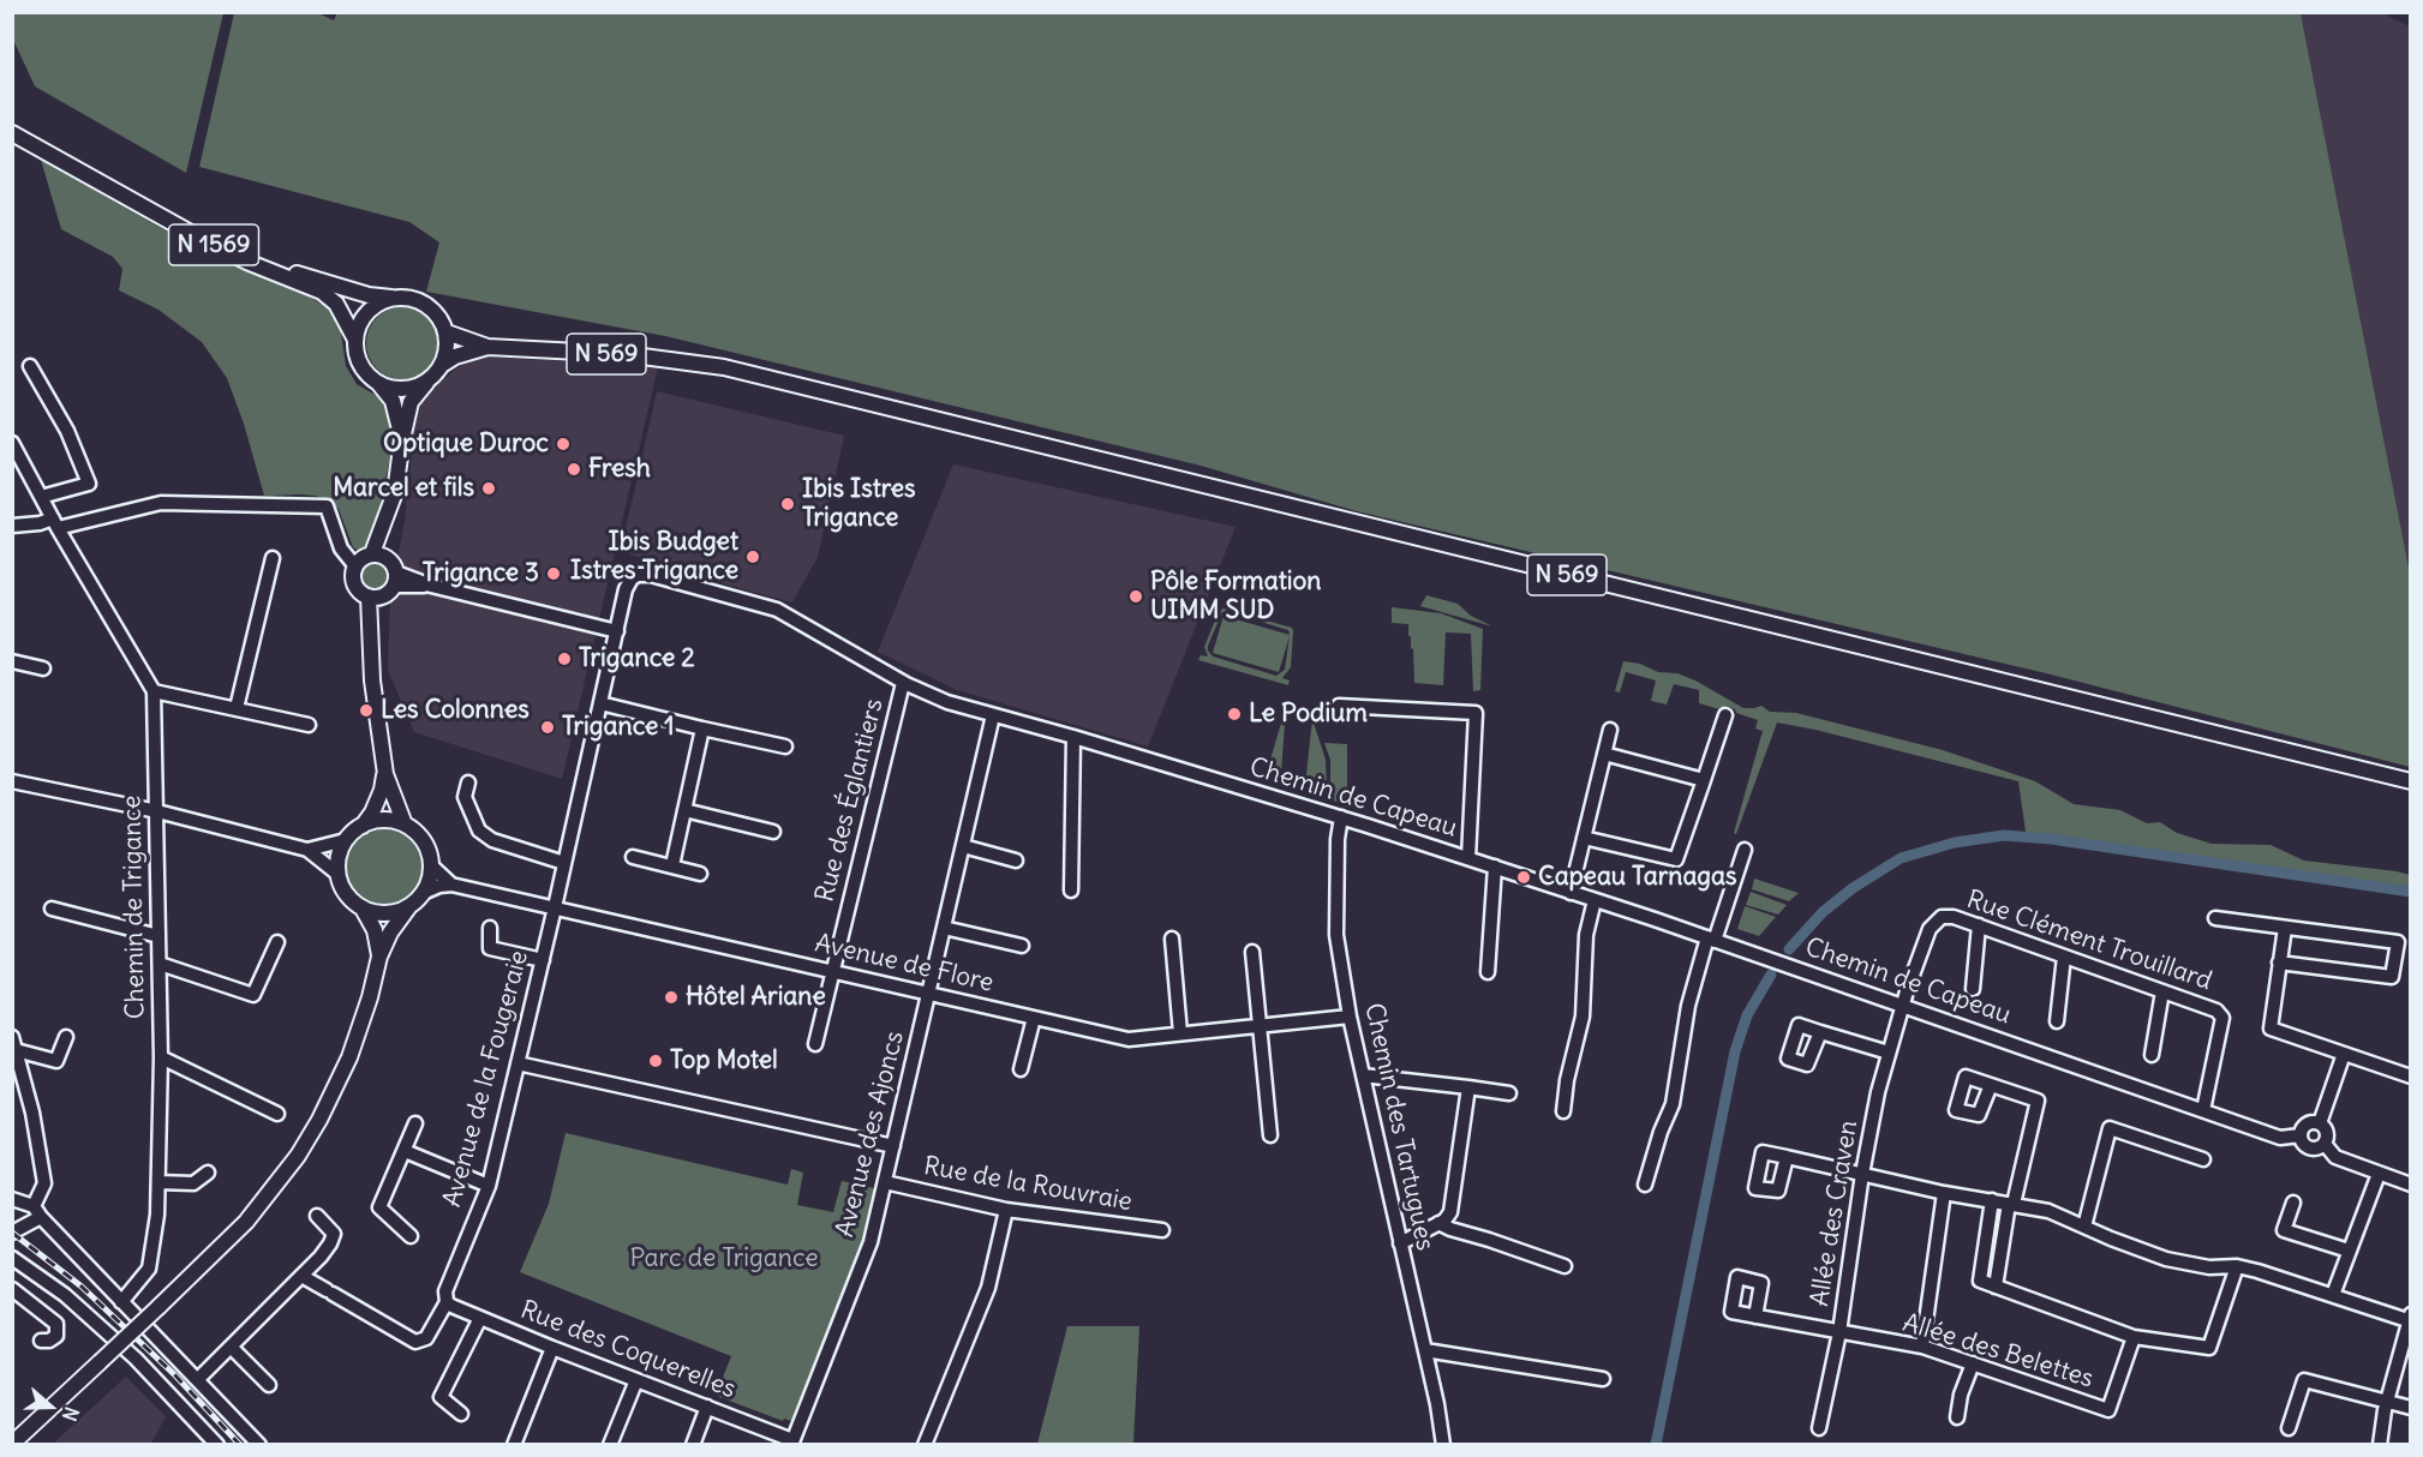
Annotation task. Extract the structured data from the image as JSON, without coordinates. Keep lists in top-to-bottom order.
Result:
{
  "streets": {
    "main road": ["N 1569", "N 569"],
    "street": [
      "Chemin de Capeau",
      "Rue des Églantiers",
      "Chemin de Trigance",
      "Rue Clément Trouillard",
      "Avenue de Flore",
      "Avenue de la Fougeraie",
      "Chemin des Tartugues",
      "Avenue des Ajoncs",
      "Rue de la Rouvraie",
      "Allée des Craven",
      "Rue des Coquerelles",
      "Allée des Belettes"
    ]
  },
  "crossings": [
    ["Chemin de Capeau", "Rue des Églantiers"],
    ["Chemin de Capeau", "Rue Clément Trouillard"],
    ["Chemin de Capeau", "Avenue de la Fougeraie"],
    ["Chemin de Capeau", "Chemin des Tartugues"],
    ["Chemin de Capeau", "Avenue des Ajoncs"],
    ["Chemin de Capeau", "Allée des Craven"],
    ["Rue des Églantiers", "Avenue de Flore"],
    ["Rue Clément Trouillard", "Allée des Craven"],
    ["Avenue de Flore", "Avenue de la Fougeraie"],
    ["Avenue de Flore", "Chemin des Tartugues"],
    ["Avenue de Flore", "Avenue des Ajoncs"],
    ["Avenue de la Fougeraie", "Rue des Coquerelles"],
    ["Avenue des Ajoncs", "Rue de la Rouvraie"],
    ["Avenue des Ajoncs", "Rue des Coquerelles"],
    ["Allée des Craven", "Allée des Belettes"]
  ],
  "parks": ["Parc de Trigance"],
  "places": [
    "Optique Duroc",
    "Fresh",
    "Marcel et fils",
    "Ibis Istres Trigance",
    "Ibis Budget Istres Trigance",
    "Trigance 3",
    "Pôle Formation UIMM SUD",
    "Trigance 2",
    "Les Colonnes",
    "Le Podium",
    "Trigance 1",
    "Capeau Tarnagas",
    "Hôtel Ariane",
    "Top Motel"
  ],
  "north": "right"
}
